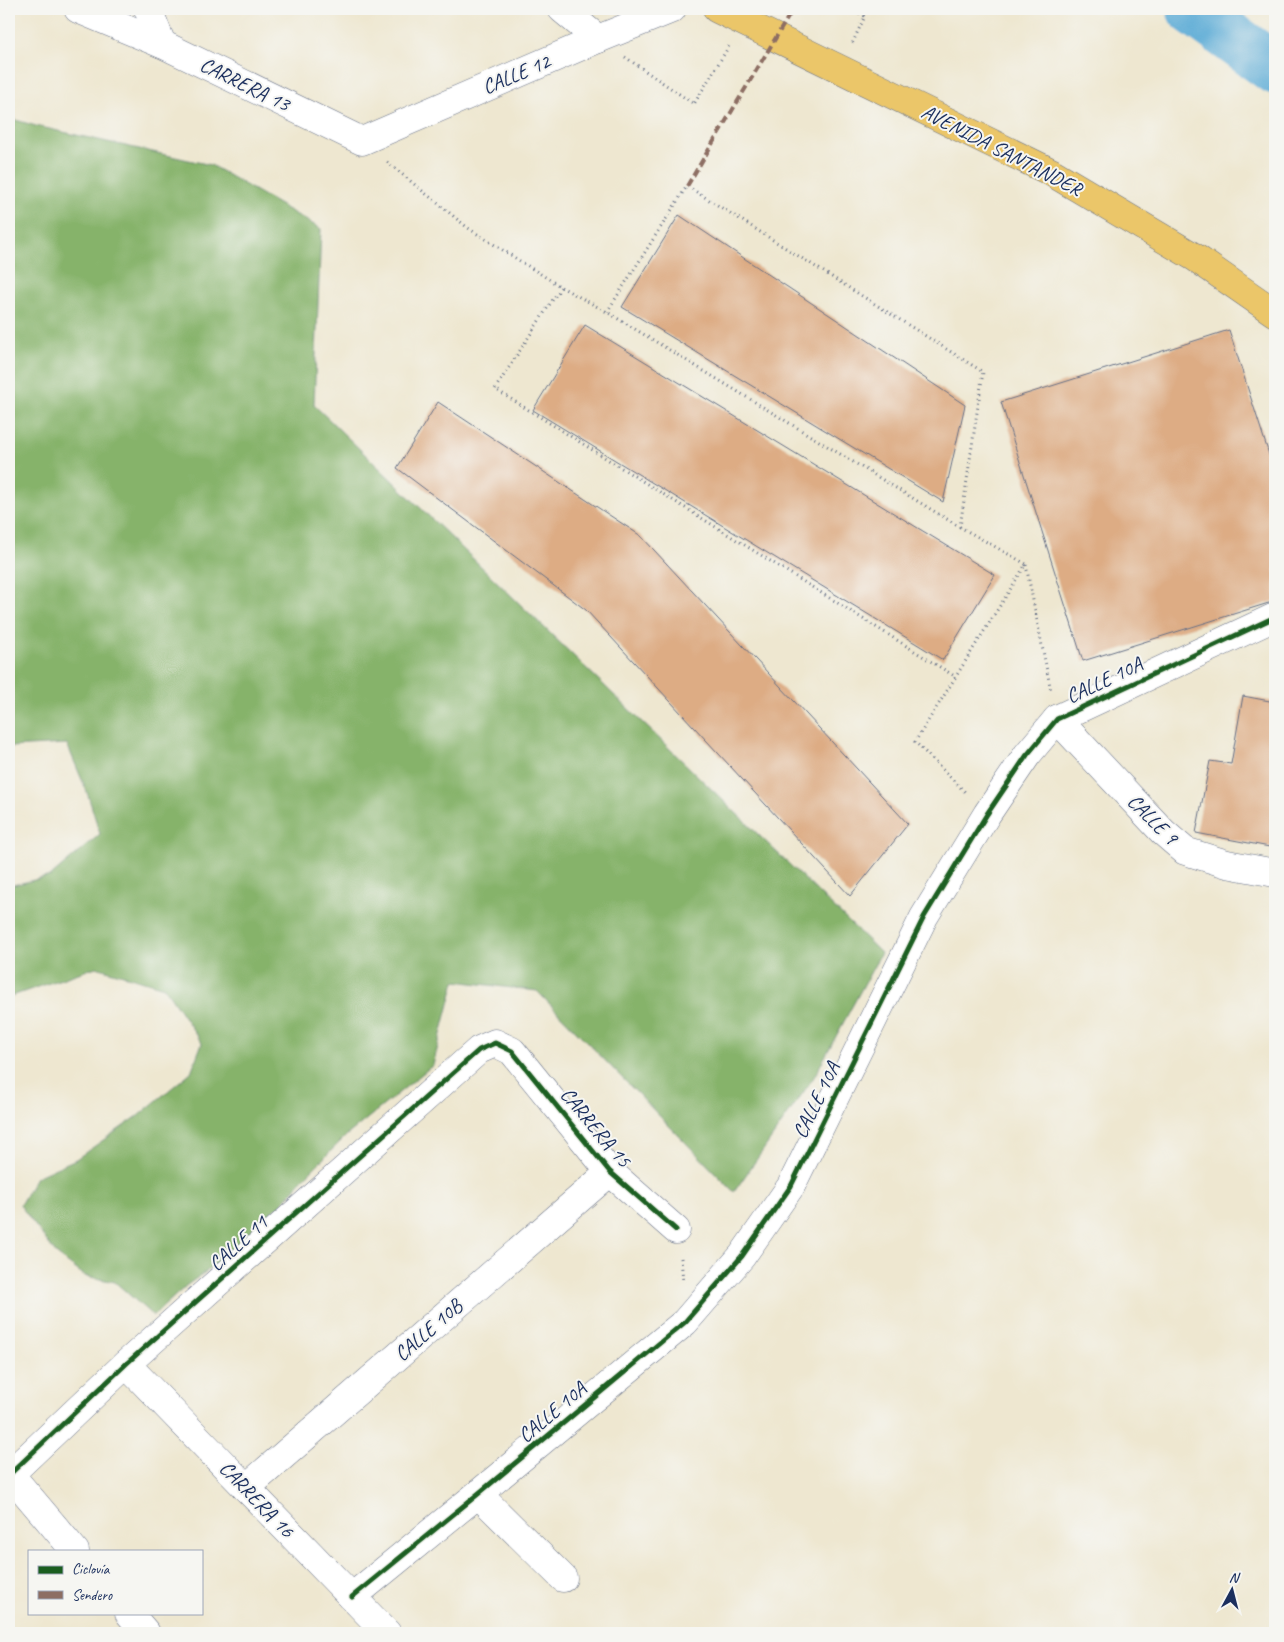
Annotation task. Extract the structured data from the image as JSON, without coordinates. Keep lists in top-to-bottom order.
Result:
{
  "streets": {
    "highway": ["AVENIDA SANTANDER"],
    "street": [
      "CALLE 12",
      "CARRERA 13",
      "CALLE 10A",
      "CALLE 9",
      "CARRERA 15",
      "CALLE 11",
      "CALLE 10B",
      "CARRERA 16"
    ]
  },
  "crossings": [
    ["CALLE 12", "CARRERA 13"],
    ["CALLE 10A", "CALLE 9"],
    ["CALLE 10A", "CARRERA 16"],
    ["CARRERA 15", "CALLE 11"],
    ["CARRERA 15", "CALLE 10B"],
    ["CALLE 11", "CARRERA 16"],
    ["CALLE 10B", "CARRERA 16"]
  ],
  "legend": ["Ciclovía", "Sendero"],
  "north": "top"
}
